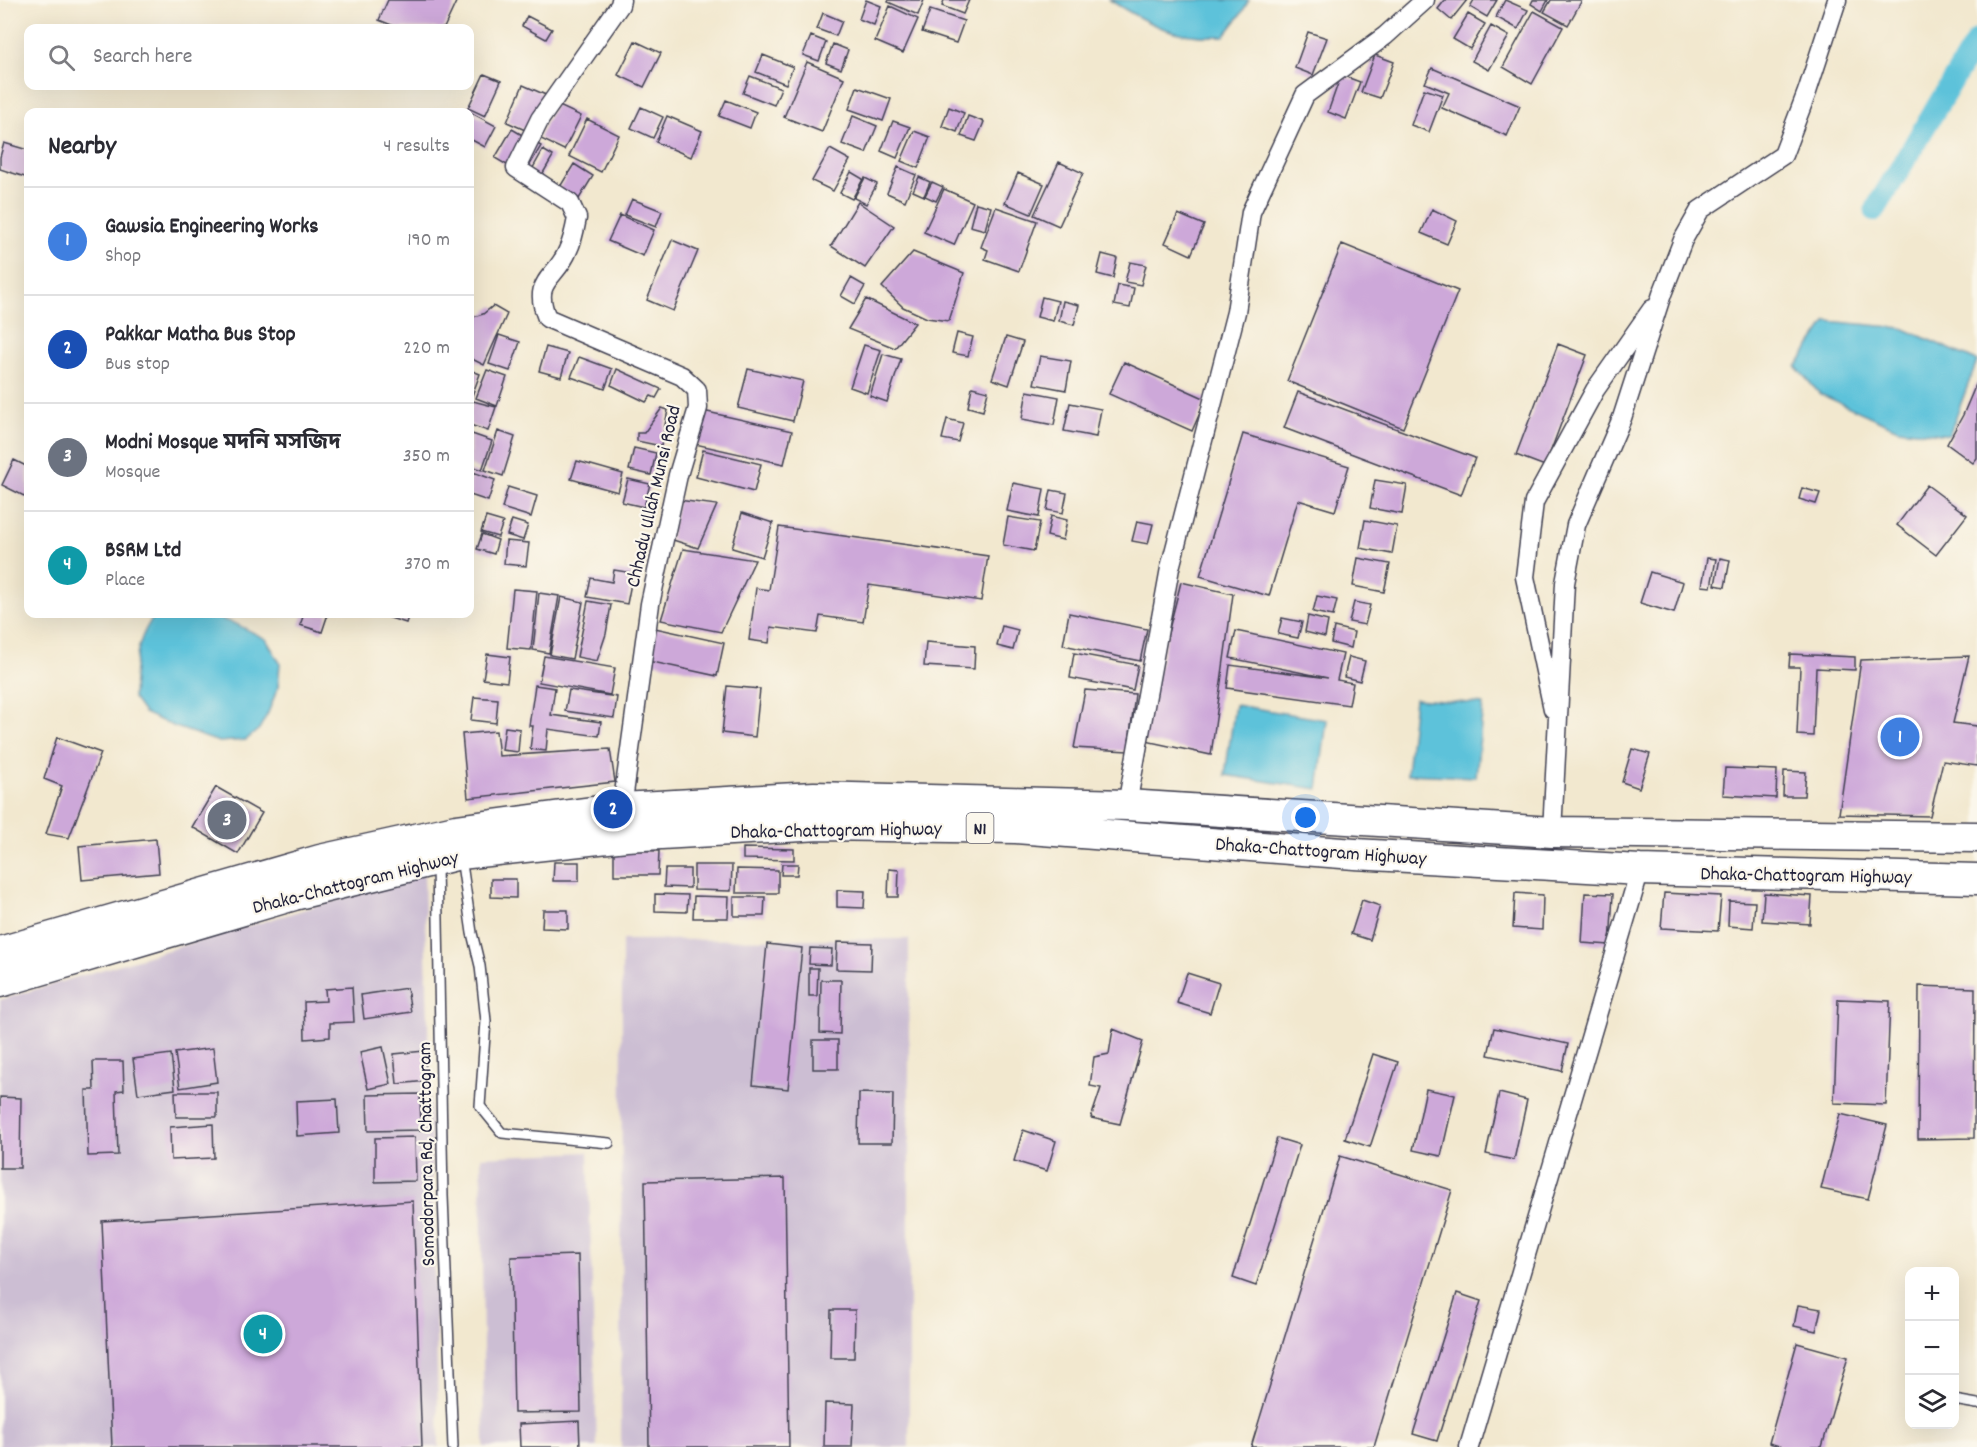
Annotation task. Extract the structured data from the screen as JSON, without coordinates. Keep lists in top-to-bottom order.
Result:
{
  "streets": {
    "highway": ["N1", "Dhaka-Chattogram Highway"],
    "street": ["Chhadu Ullah Munsi Road"],
    "lane": ["Somodorpara Rd, Chattogram"]
  },
  "crossings": [
    ["Chhadu Ullah Munsi Road", "Dhaka-Chattogram Highway"],
    ["Dhaka-Chattogram Highway", "Somodorpara Rd, Chattogram"]
  ],
  "page": {
    "search": "Search here",
    "heading": ["Nearby", "4 results"],
    "list": [
      {
        "mark": "1",
        "name": "Gawsia Engineering Works",
        "note": "Shop",
        "value": "190 m"
      },
      {
        "mark": "2",
        "name": "Pakkar Matha Bus Stop",
        "note": "Bus stop",
        "value": "220 m"
      },
      {
        "mark": "3",
        "name": "Modni Mosque মদনি মসজিদ",
        "note": "Mosque",
        "value": "350 m"
      },
      {
        "mark": "4",
        "name": "BSRM Ltd",
        "note": "Place",
        "value": "370 m"
      }
    ],
    "pins": [
      "1",
      "2",
      "3",
      "4"
    ],
    "map_buttons": ["+", "−"]
  }
}
